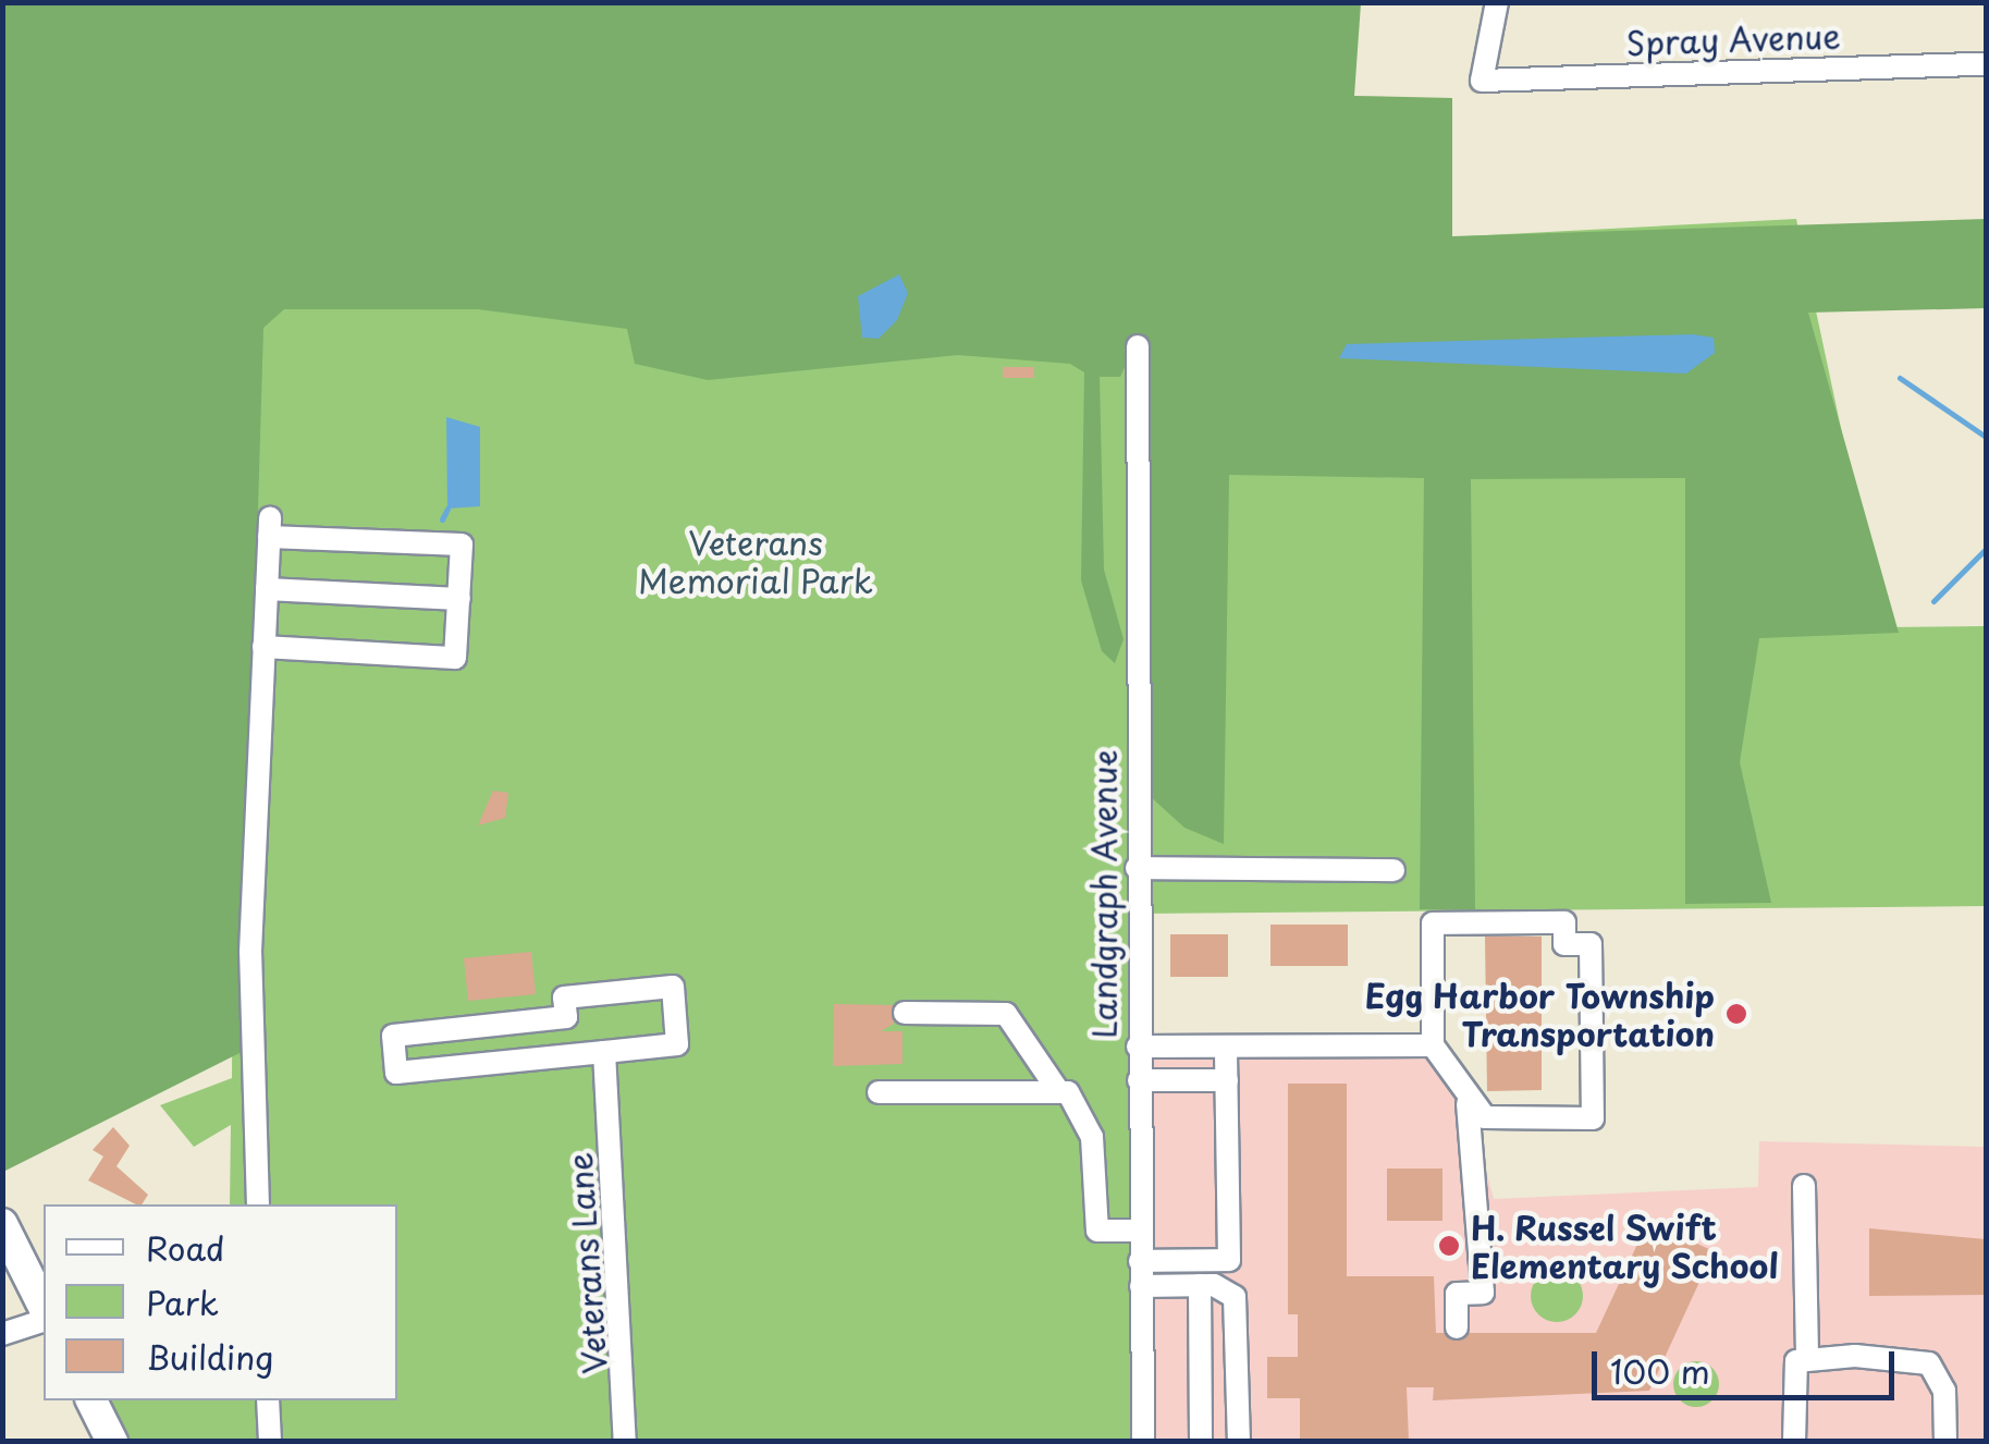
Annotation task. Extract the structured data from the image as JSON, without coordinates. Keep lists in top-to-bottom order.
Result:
{
  "streets": {
    "street": ["Spray Avenue", "Landgraph Avenue", "Veterans Lane"]
  },
  "parks": ["Veterans Memorial Park"],
  "places": ["Egg Harbor Township Transportation", "H. Russel Swift Elementary School"],
  "legend": ["Road", "Park", "Building"],
  "scale_bar": "100 m"
}
